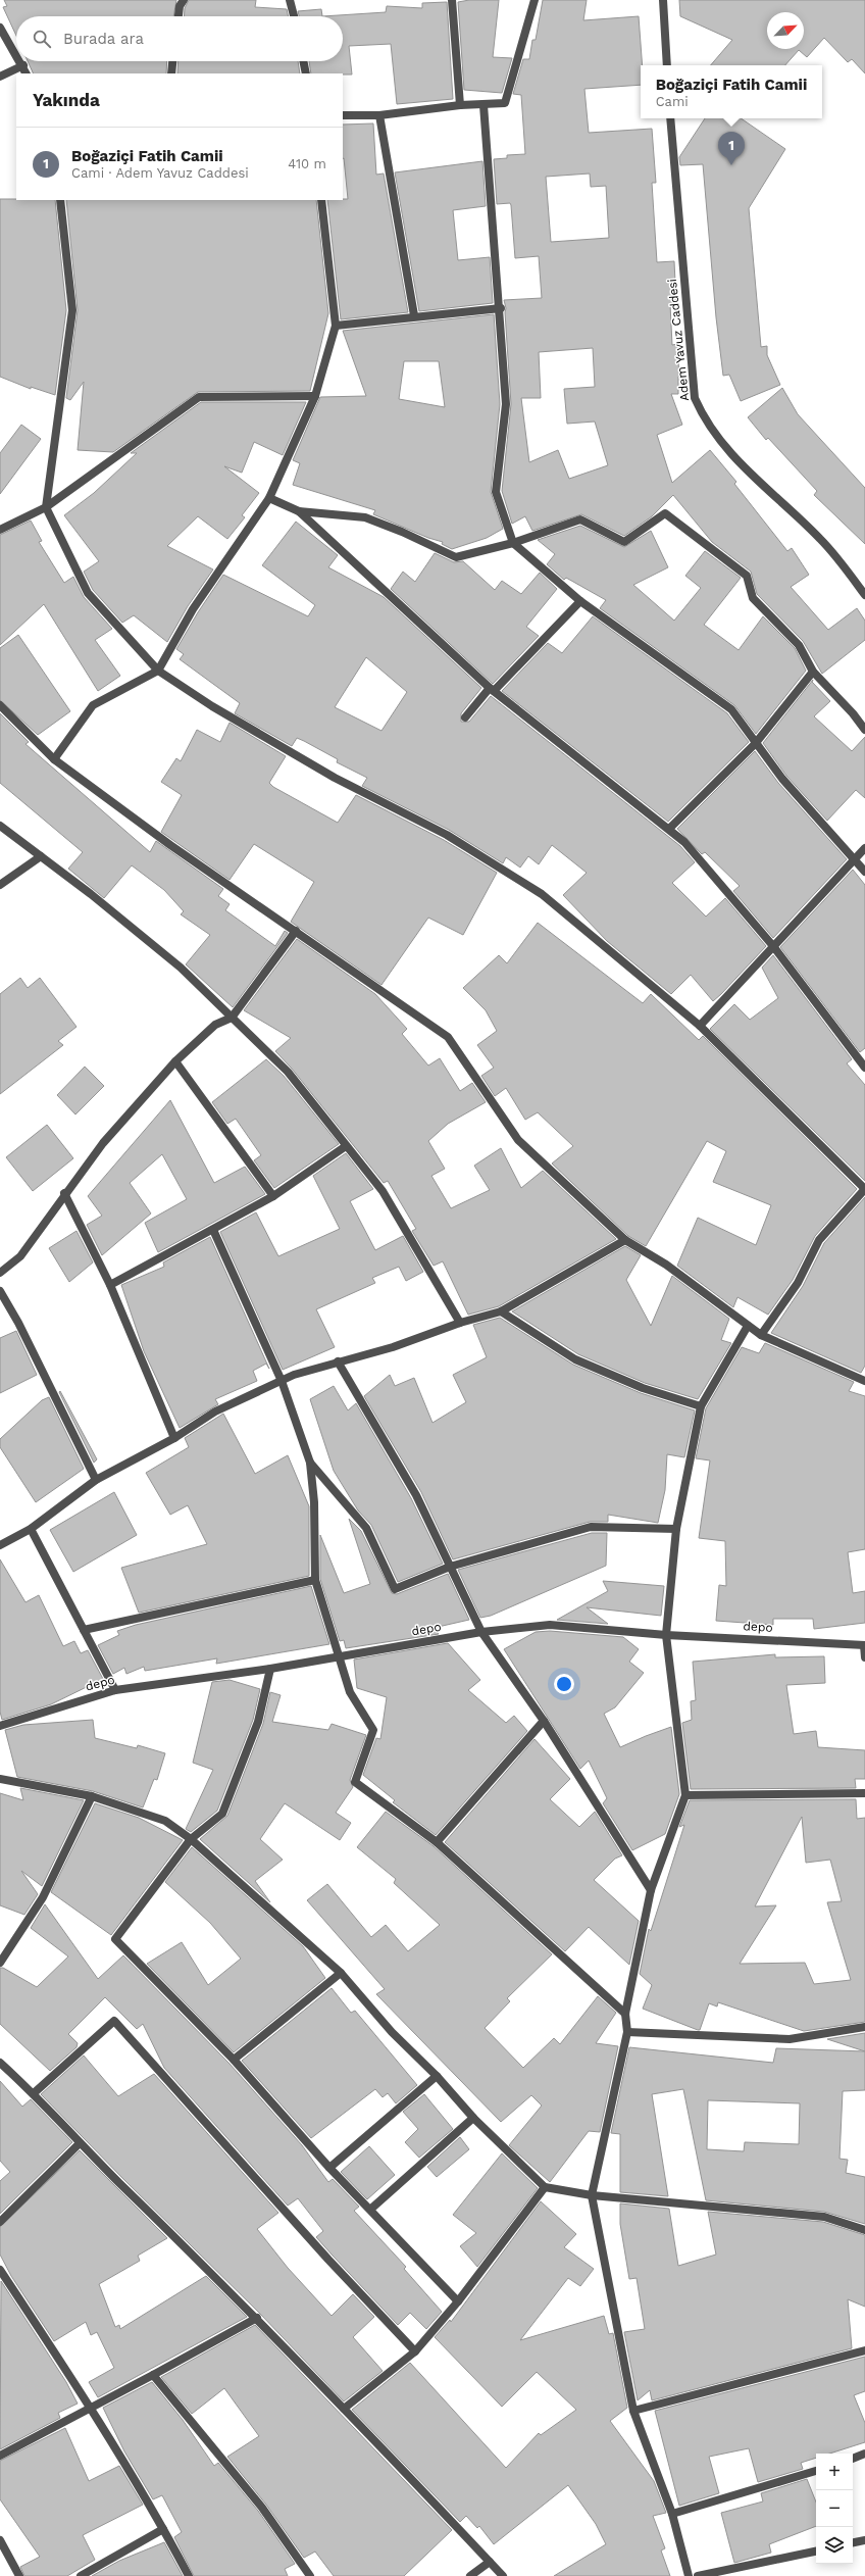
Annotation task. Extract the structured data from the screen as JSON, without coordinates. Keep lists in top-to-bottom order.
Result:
{
  "streets": {
    "street": ["Adem Yavuz Caddesi", "depo"]
  },
  "north": "top right",
  "page": {
    "search": "Burada ara",
    "popup": ["Boğaziçi Fatih Camii", "Cami"],
    "heading": "Yakında",
    "list": [
      {
        "mark": "1",
        "name": "Boğaziçi Fatih Camii",
        "note": "Cami · Adem Yavuz Caddesi",
        "value": "410 m"
      }
    ],
    "pins": "1",
    "map_buttons": ["+", "−"]
  }
}
